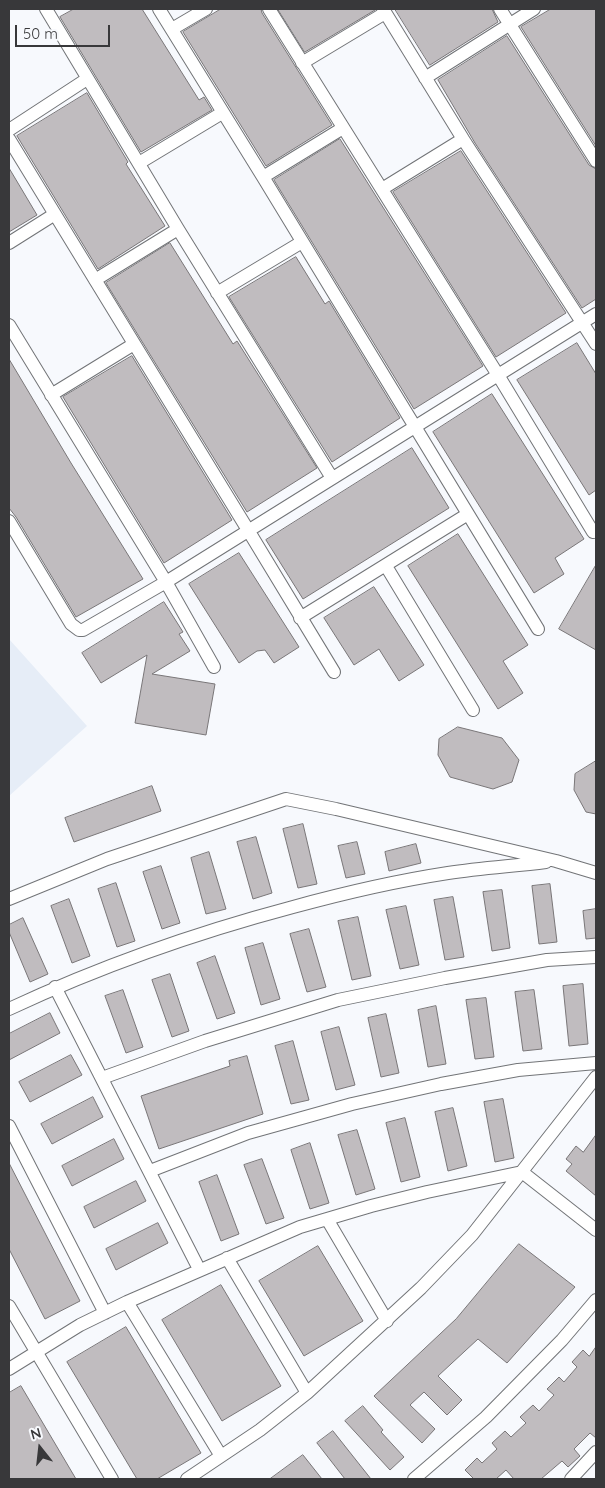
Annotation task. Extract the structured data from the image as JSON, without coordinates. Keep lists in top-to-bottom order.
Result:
{
  "scale_bar": "50 m",
  "north": "top"
}
